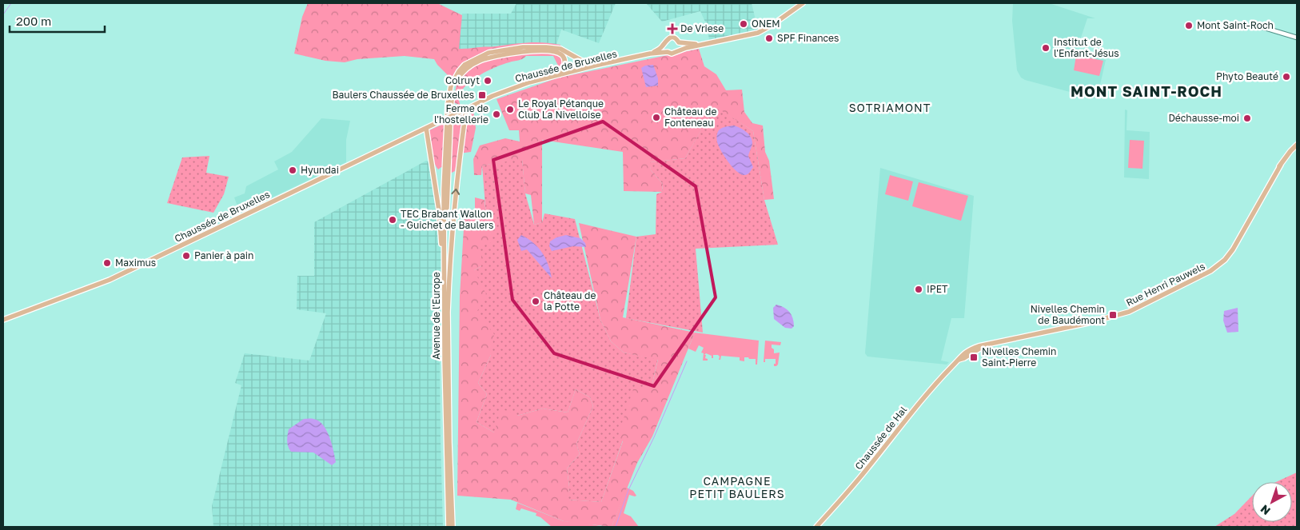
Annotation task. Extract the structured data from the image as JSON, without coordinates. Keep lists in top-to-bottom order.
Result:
{
  "streets": {
    "main road": [
      "Chaussée de Bruxelles",
      "Rue Henri Pauwels",
      "Avenue de l'Europe",
      "Chaussée de Hal"
    ]
  },
  "crossings": [
    ["Rue Henri Pauwels", "Chaussée de Hal"]
  ],
  "districts": ["MONT SAINT-ROCH", "SOTRIAMONT", "CAMPAGNE PETIT BAULERS"],
  "places": {
    "other": [
      "ONEM",
      "Mont Saint-Roch",
      "SPF Finances",
      "Institut de l'Enfant-Jésus",
      "Phyto Beauté",
      "Colruyt",
      "Le Royal Pétanque Club La Nivelloise",
      "Ferme de l'hostellerie",
      "Château de Fonteneau",
      "Déchausse-moi",
      "Hyundai",
      "TEC Brabant Wallon - Guichet de Baulers",
      "Panier à pain",
      "Maximus",
      "IPET",
      "Château de la Potte"
    ],
    "health": ["De Vriese"],
    "transit": ["Baulers Chaussée de Bruxelles", "Nivelles Chemin de Baudémont", "Nivelles Chemin Saint-Pierre"]
  },
  "scale_bar": "200 m",
  "north": "bottom left"
}
